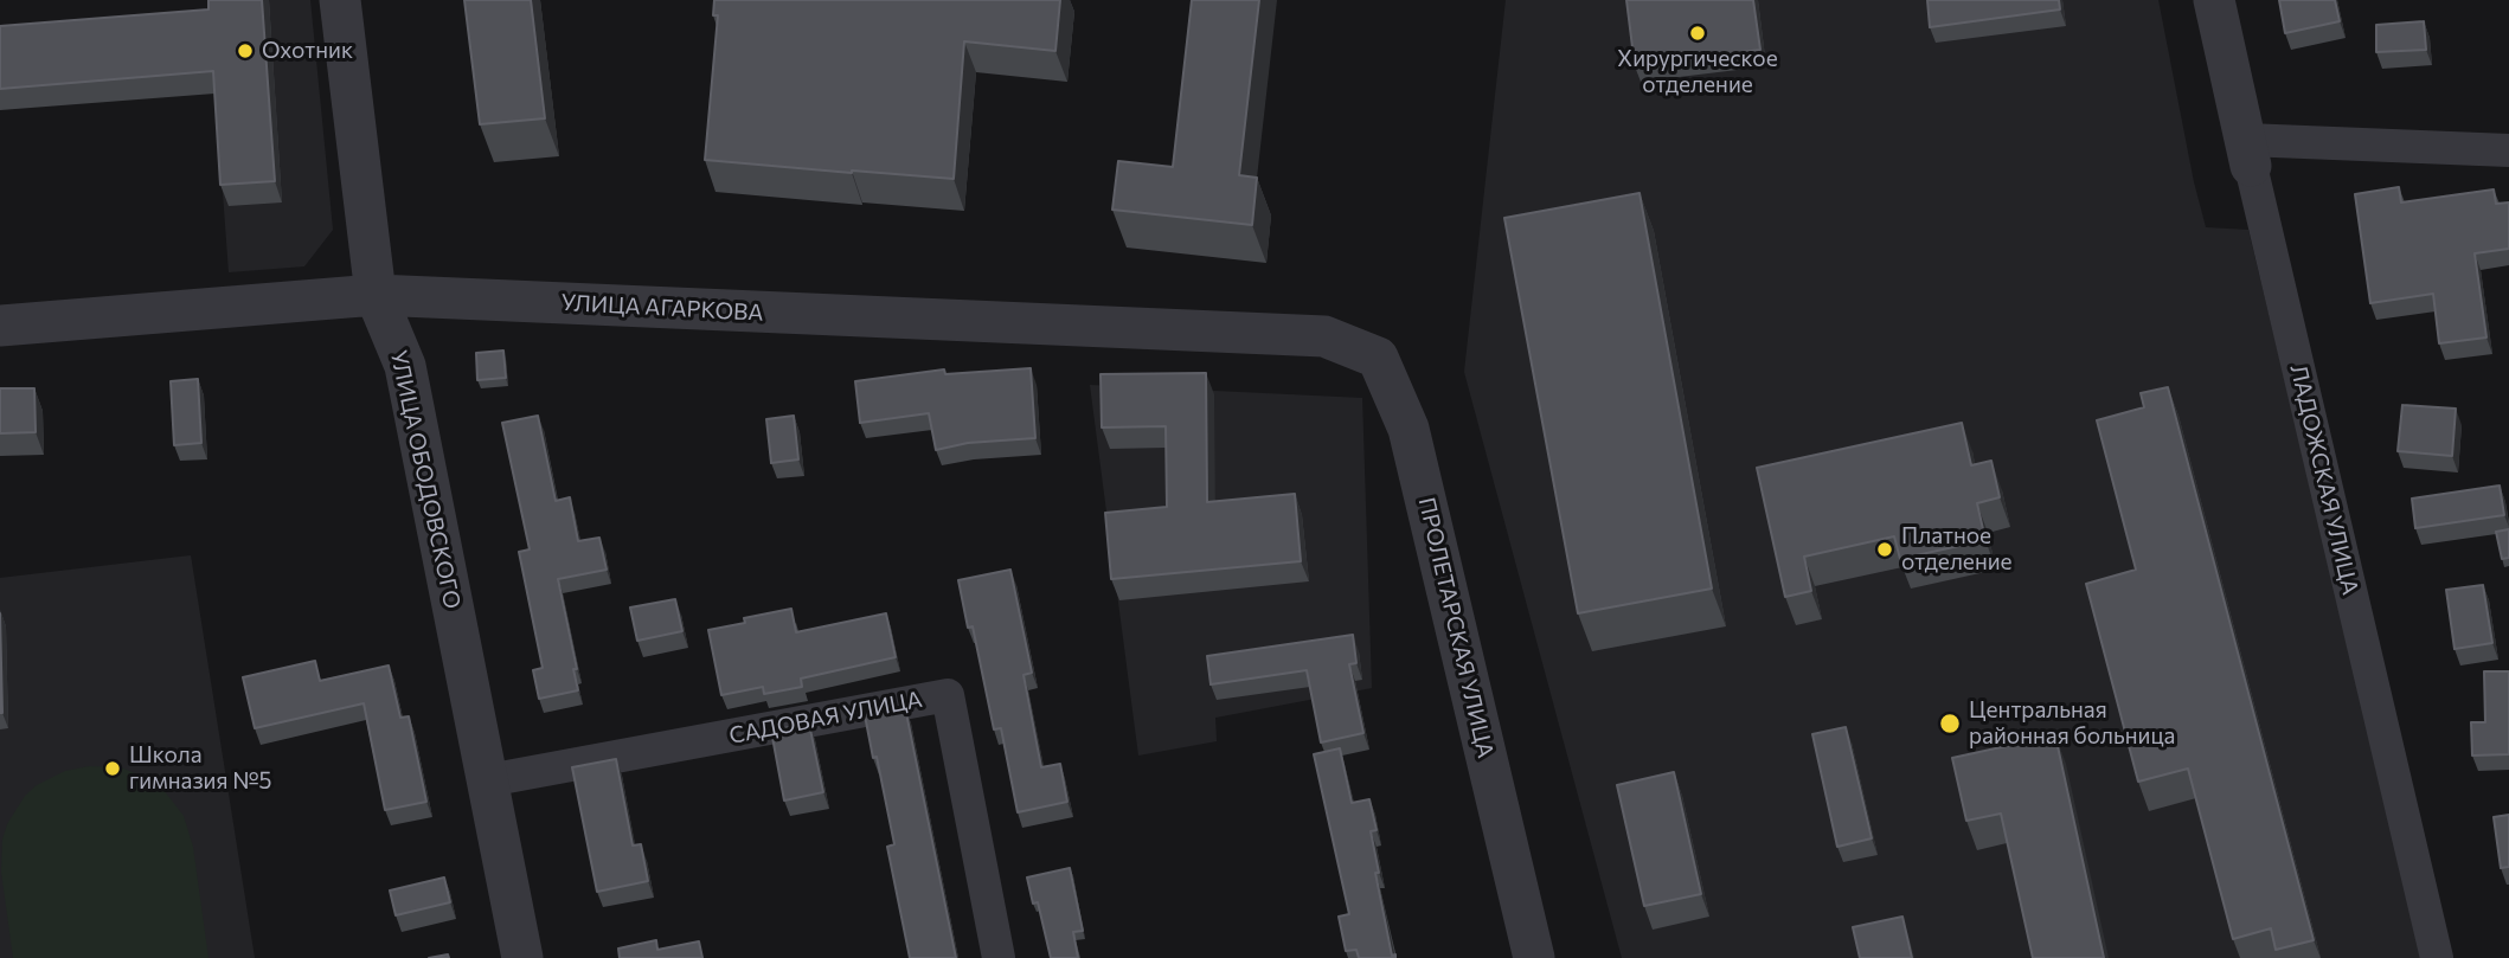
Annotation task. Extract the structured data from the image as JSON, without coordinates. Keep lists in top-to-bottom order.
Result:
{
  "streets": {
    "street": [
      "УЛИЦА АГАРКОВА",
      "УЛИЦА ОБОДОВСКОГО",
      "ЛАДОЖСКАЯ УЛИЦА",
      "ПРОЛЕТАРСКАЯ УЛИЦА",
      "САДОВАЯ УЛИЦА"
    ]
  },
  "crossings": [
    ["УЛИЦА АГАРКОВА", "УЛИЦА ОБОДОВСКОГО"],
    ["УЛИЦА АГАРКОВА", "ПРОЛЕТАРСКАЯ УЛИЦА"],
    ["УЛИЦА ОБОДОВСКОГО", "САДОВАЯ УЛИЦА"]
  ],
  "places": [
    "Хирургическое отделение",
    "Охотник",
    "Платное отделение",
    "Центральная районная больница",
    "Школа гимназия №5"
  ]
}
